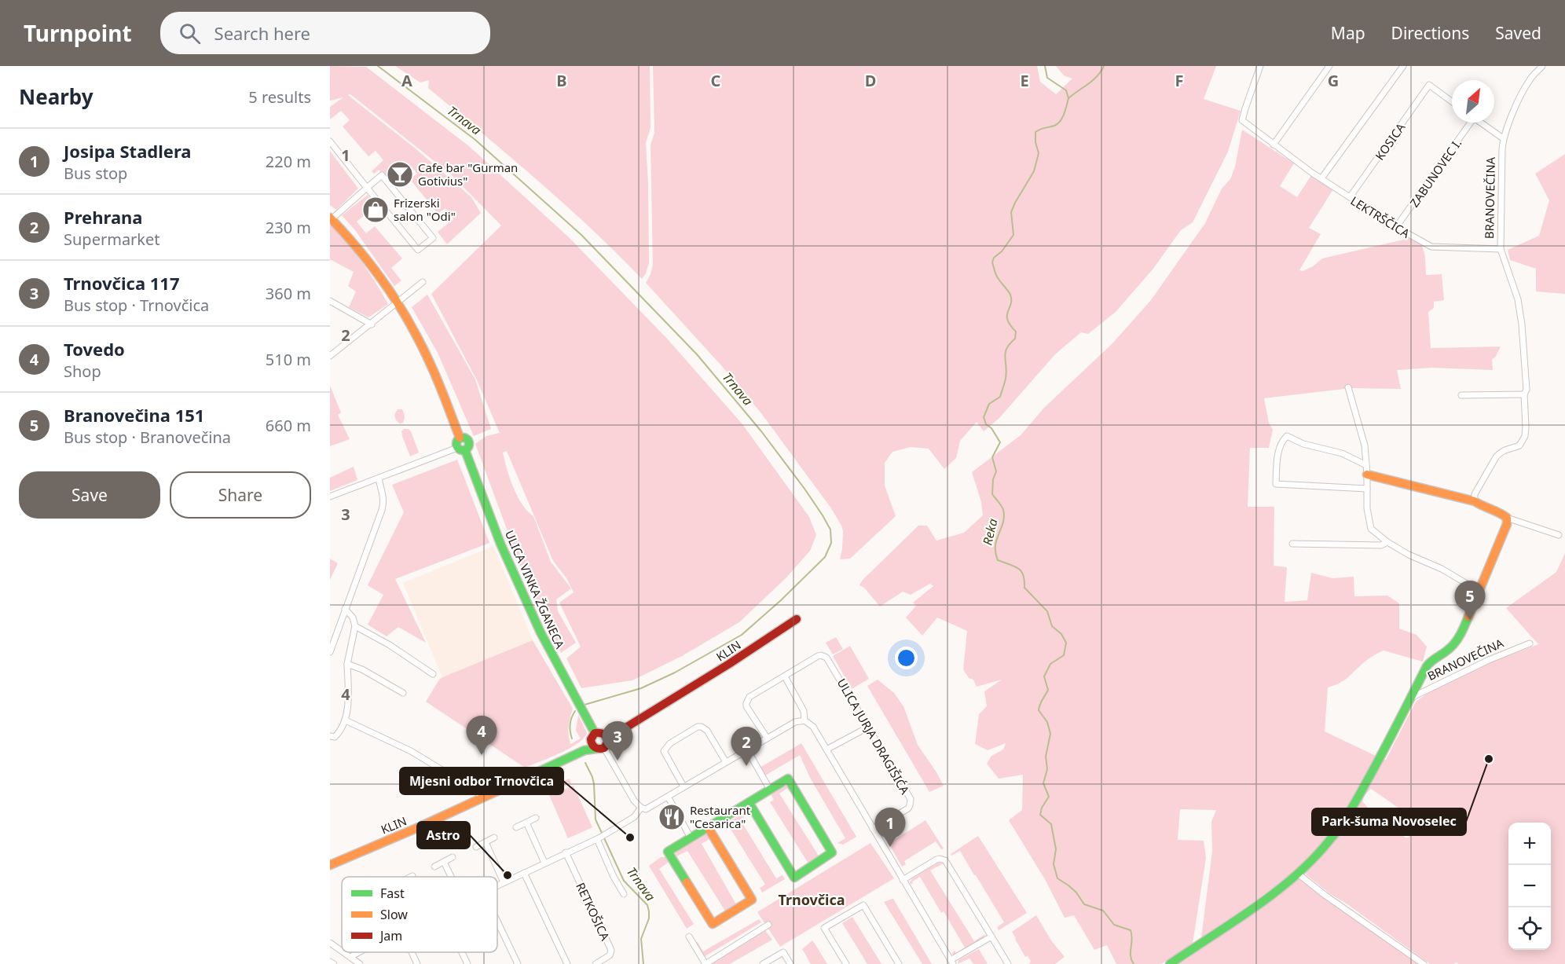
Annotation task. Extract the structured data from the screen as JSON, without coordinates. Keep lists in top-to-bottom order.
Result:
{
  "streets": {
    "street": [
      "KOSICA",
      "ZABUNOVEC I.",
      "BRANOVEČINA",
      "LEKTRŠČICA",
      "ULICA VINKA ŽGANECA",
      "KLIN",
      "ULICA JURJA DRAGIŠIĆA",
      "RETKOŠICA"
    ]
  },
  "crossings": [
    ["KOSICA", "LEKTRŠČICA"],
    ["ZABUNOVEC I.", "LEKTRŠČICA"],
    ["BRANOVEČINA", "LEKTRŠČICA"],
    ["ULICA VINKA ŽGANECA", "KLIN"]
  ],
  "districts": ["Trnovčica"],
  "water": ["Trnava", "Reka"],
  "places": {
    "bar": ["Cafe bar \"Gurman Gotivius\""],
    "shop": ["Frizerski salon \"Odi\""],
    "other": ["Park-šuma Novoselec", "Mjesni odbor Trnovčica", "Astro"],
    "restaurant": ["Restaurant \"Cesarica\""]
  },
  "legend": ["Fast", "Slow", "Jam"],
  "north": "top right",
  "page": {
    "header": "Turnpoint",
    "search": "Search here",
    "nav": ["Map", "Directions", "Saved"],
    "heading": ["Nearby", "5 results"],
    "list": [
      {
        "mark": "1",
        "name": "Josipa Stadlera",
        "note": "Bus stop",
        "value": "220 m"
      },
      {
        "mark": "2",
        "name": "Prehrana",
        "note": "Supermarket",
        "value": "230 m"
      },
      {
        "mark": "3",
        "name": "Trnovčica 117",
        "note": "Bus stop · Trnovčica",
        "value": "360 m"
      },
      {
        "mark": "4",
        "name": "Tovedo",
        "note": "Shop",
        "value": "510 m"
      },
      {
        "mark": "5",
        "name": "Branovečina 151",
        "note": "Bus stop · Branovečina",
        "value": "660 m"
      }
    ],
    "buttons": ["Save", "Share"],
    "pins": [
      "5",
      "4",
      "3",
      "2",
      "1"
    ],
    "map_buttons": ["+", "−"]
  },
  "grid": {
    "columns": [
      "A",
      "B",
      "C",
      "D",
      "E",
      "F",
      "G"
    ],
    "rows": [
      "1",
      "2",
      "3",
      "4"
    ]
  }
}
